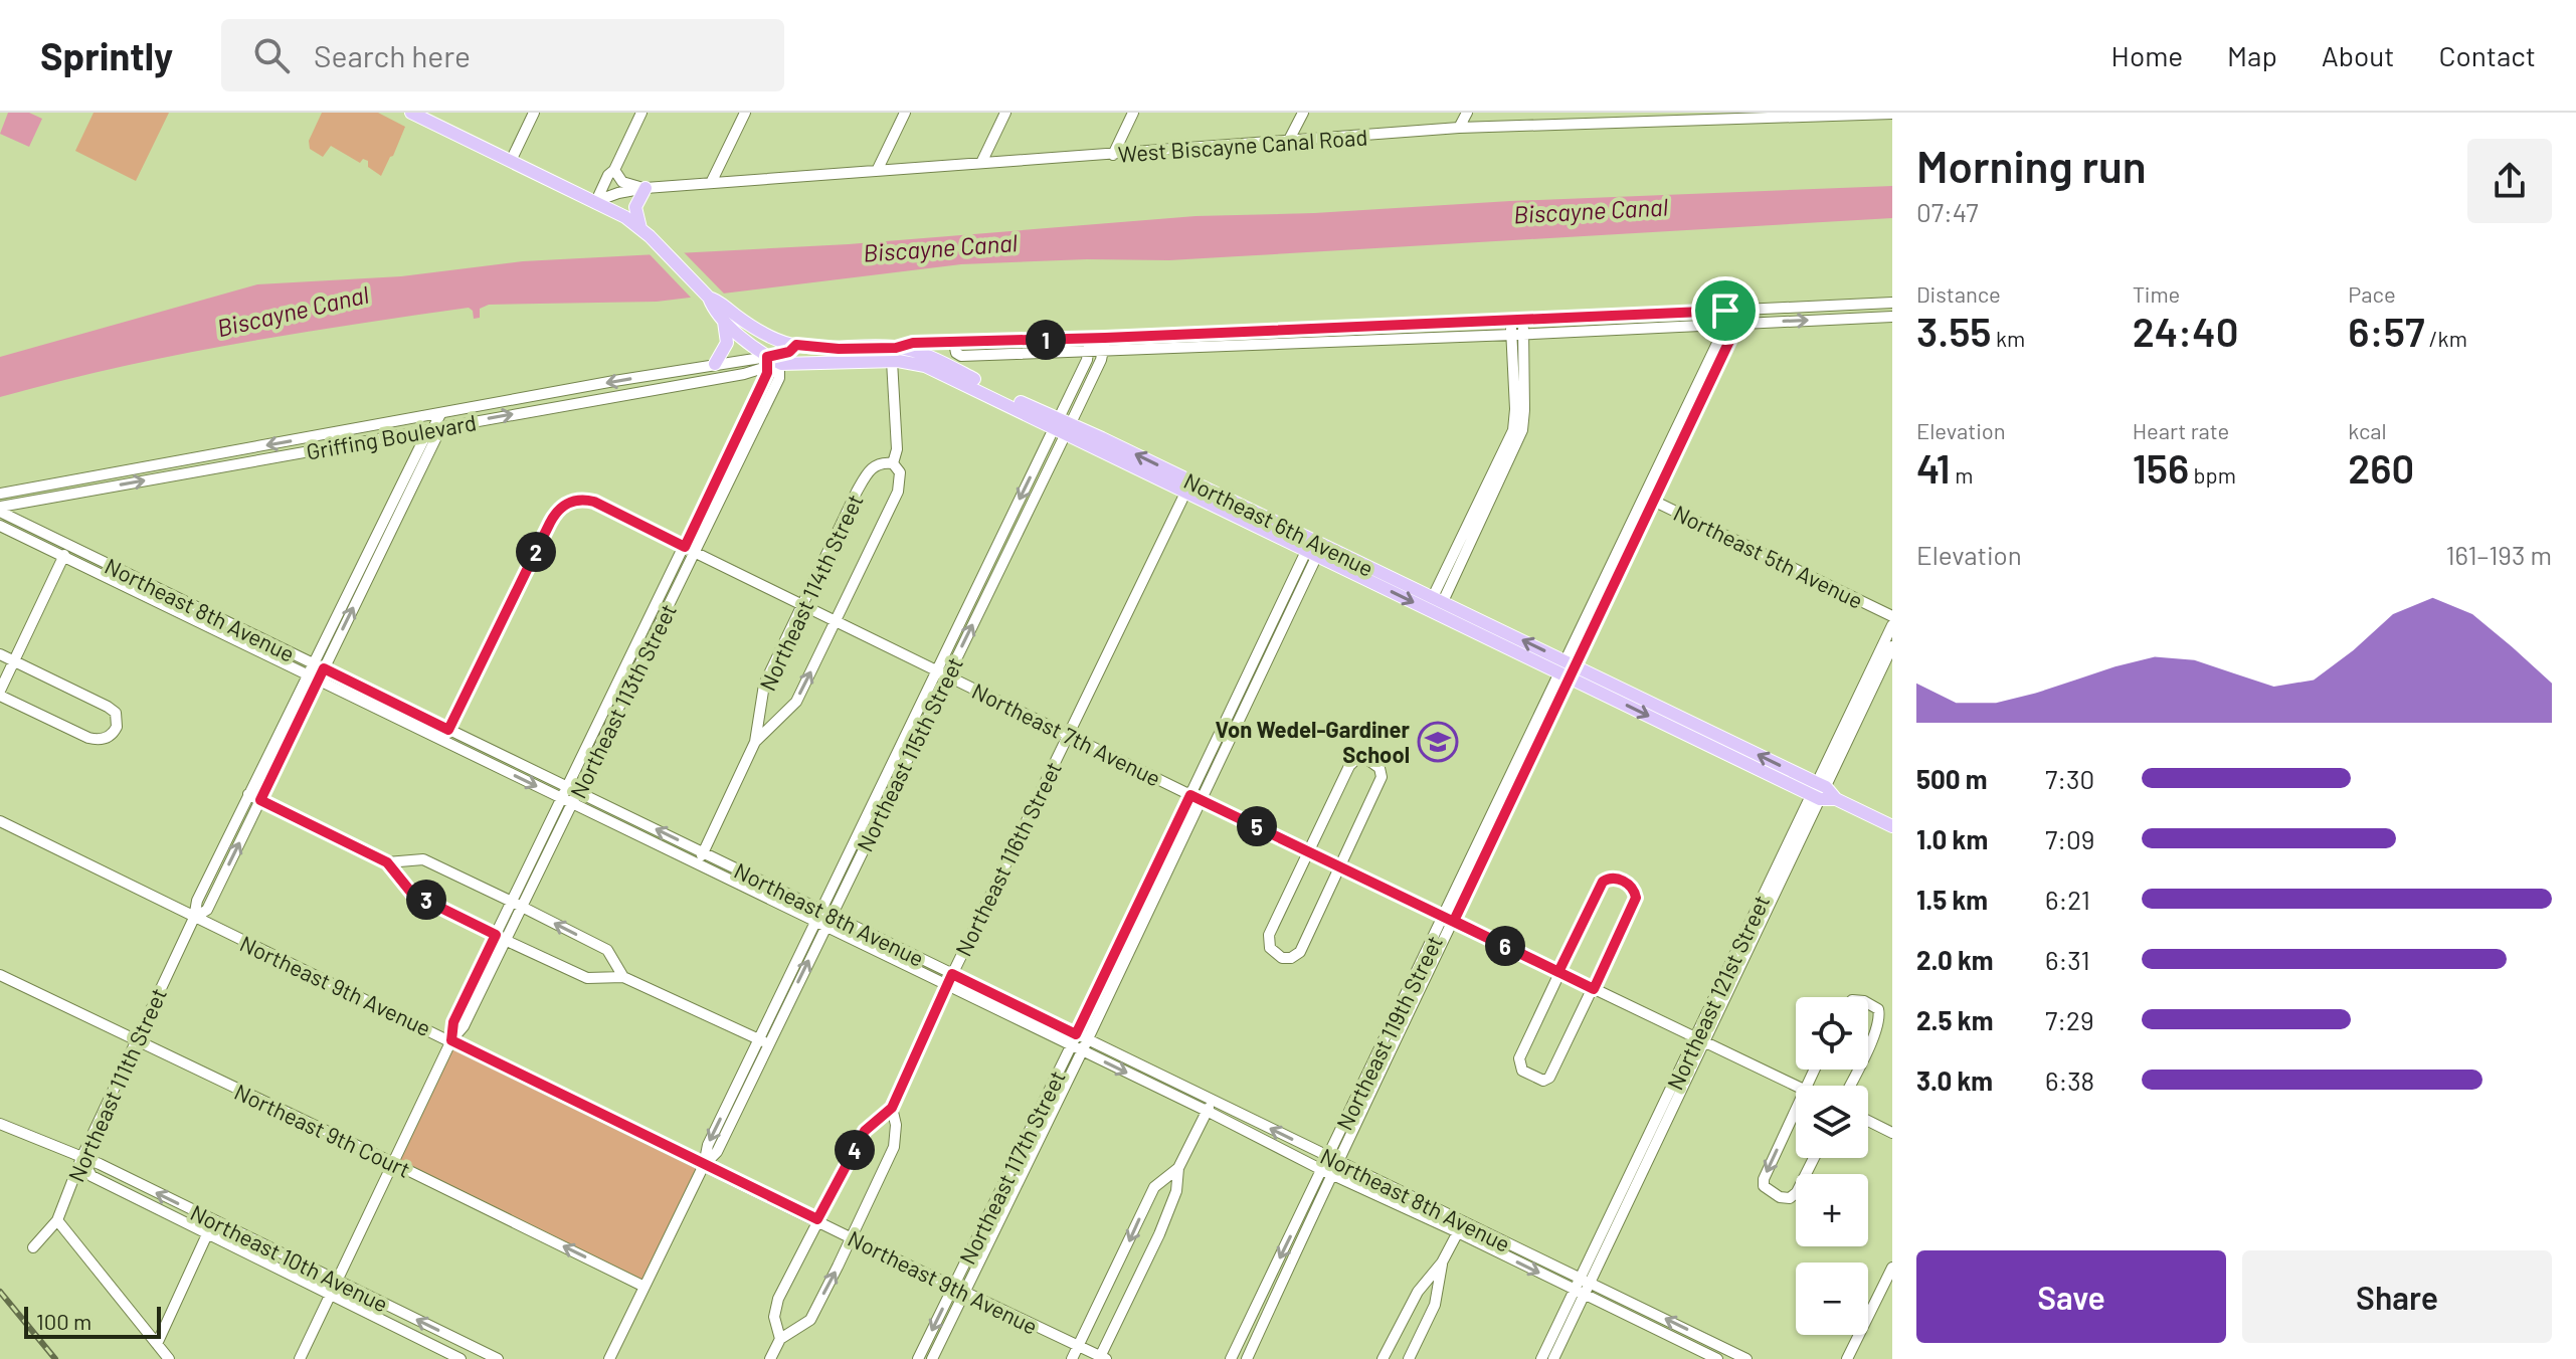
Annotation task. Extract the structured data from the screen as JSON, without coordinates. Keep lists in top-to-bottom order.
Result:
{
  "streets": {
    "main road": ["Griffing Boulevard", "Northeast 6th Avenue"],
    "street": [
      "West Biscayne Canal Road",
      "Northeast 5th Avenue",
      "Northeast 114th Street",
      "Northeast 8th Avenue",
      "Northeast 113th Street",
      "Northeast 7th Avenue",
      "Northeast 115th Street",
      "Northeast 116th Street",
      "Northeast 9th Avenue",
      "Northeast 121st Street",
      "Northeast 119th Street",
      "Northeast 111th Street",
      "Northeast 9th Court",
      "Northeast 117th Street",
      "Northeast 10th Avenue"
    ]
  },
  "crossings": [
    ["West Biscayne Canal Road", "Northeast 6th Avenue"],
    ["Griffing Boulevard", "Northeast 6th Avenue"],
    ["Griffing Boulevard", "Northeast 114th Street"],
    ["Griffing Boulevard", "Northeast 8th Avenue"],
    ["Griffing Boulevard", "Northeast 113th Street"],
    ["Griffing Boulevard", "Northeast 111th Street"],
    ["Northeast 6th Avenue", "Northeast 113th Street"],
    ["Northeast 6th Avenue", "Northeast 115th Street"],
    ["Northeast 6th Avenue", "Northeast 116th Street"],
    ["Northeast 6th Avenue", "Northeast 121st Street"],
    ["Northeast 6th Avenue", "Northeast 119th Street"],
    ["Northeast 6th Avenue", "Northeast 117th Street"],
    ["Northeast 5th Avenue", "Northeast 119th Street"],
    ["Northeast 114th Street", "Northeast 8th Avenue"],
    ["Northeast 114th Street", "Northeast 7th Avenue"],
    ["Northeast 8th Avenue", "Northeast 113th Street"],
    ["Northeast 8th Avenue", "Northeast 7th Avenue"],
    ["Northeast 8th Avenue", "Northeast 115th Street"],
    ["Northeast 8th Avenue", "Northeast 116th Street"],
    ["Northeast 8th Avenue", "Northeast 121st Street"],
    ["Northeast 8th Avenue", "Northeast 119th Street"],
    ["Northeast 8th Avenue", "Northeast 111th Street"],
    ["Northeast 8th Avenue", "Northeast 117th Street"],
    ["Northeast 113th Street", "Northeast 7th Avenue"],
    ["Northeast 113th Street", "Northeast 9th Avenue"],
    ["Northeast 113th Street", "Northeast 9th Court"],
    ["Northeast 113th Street", "Northeast 10th Avenue"],
    ["Northeast 7th Avenue", "Northeast 115th Street"],
    ["Northeast 7th Avenue", "Northeast 116th Street"],
    ["Northeast 7th Avenue", "Northeast 121st Street"],
    ["Northeast 7th Avenue", "Northeast 119th Street"],
    ["Northeast 7th Avenue", "Northeast 117th Street"],
    ["Northeast 115th Street", "Northeast 9th Avenue"],
    ["Northeast 115th Street", "Northeast 9th Court"],
    ["Northeast 116th Street", "Northeast 9th Avenue"],
    ["Northeast 9th Avenue", "Northeast 111th Street"],
    ["Northeast 9th Avenue", "Northeast 117th Street"],
    ["Northeast 111th Street", "Northeast 9th Court"],
    ["Northeast 111th Street", "Northeast 10th Avenue"]
  ],
  "one_way": ["Northeast 9th Court"],
  "water": ["Biscayne Canal"],
  "places": {
    "school or university": ["Von Wedel-Gardiner School"]
  },
  "scale_bar": "100 m",
  "page": {
    "header": "Sprintly",
    "search": "Search here",
    "nav": [
      "Home",
      "Map",
      "About",
      "Contact"
    ],
    "heading": ["Morning run", "07:47"],
    "stats": [
      ["Distance", "3.55 km"],
      ["Time", "24:40"],
      ["Pace", "6:57 /km"],
      ["Elevation", "41 m"],
      ["Heart rate", "156 bpm"],
      ["kcal", "260"]
    ],
    "pins": [
      "1",
      "2",
      "5",
      "3",
      "6",
      "4"
    ],
    "chart": ["Elevation", "161–193 m"],
    "list": [
      {
        "name": "500 m",
        "note": "7:30"
      },
      {
        "name": "1.0 km",
        "note": "7:09"
      },
      {
        "name": "1.5 km",
        "note": "6:21"
      },
      {
        "name": "2.0 km",
        "note": "6:31"
      },
      {
        "name": "2.5 km",
        "note": "7:29"
      },
      {
        "name": "3.0 km",
        "note": "6:38"
      }
    ],
    "map_buttons": ["+", "−"],
    "buttons": ["Save", "Share"],
    "scale": "100 m"
  }
}
